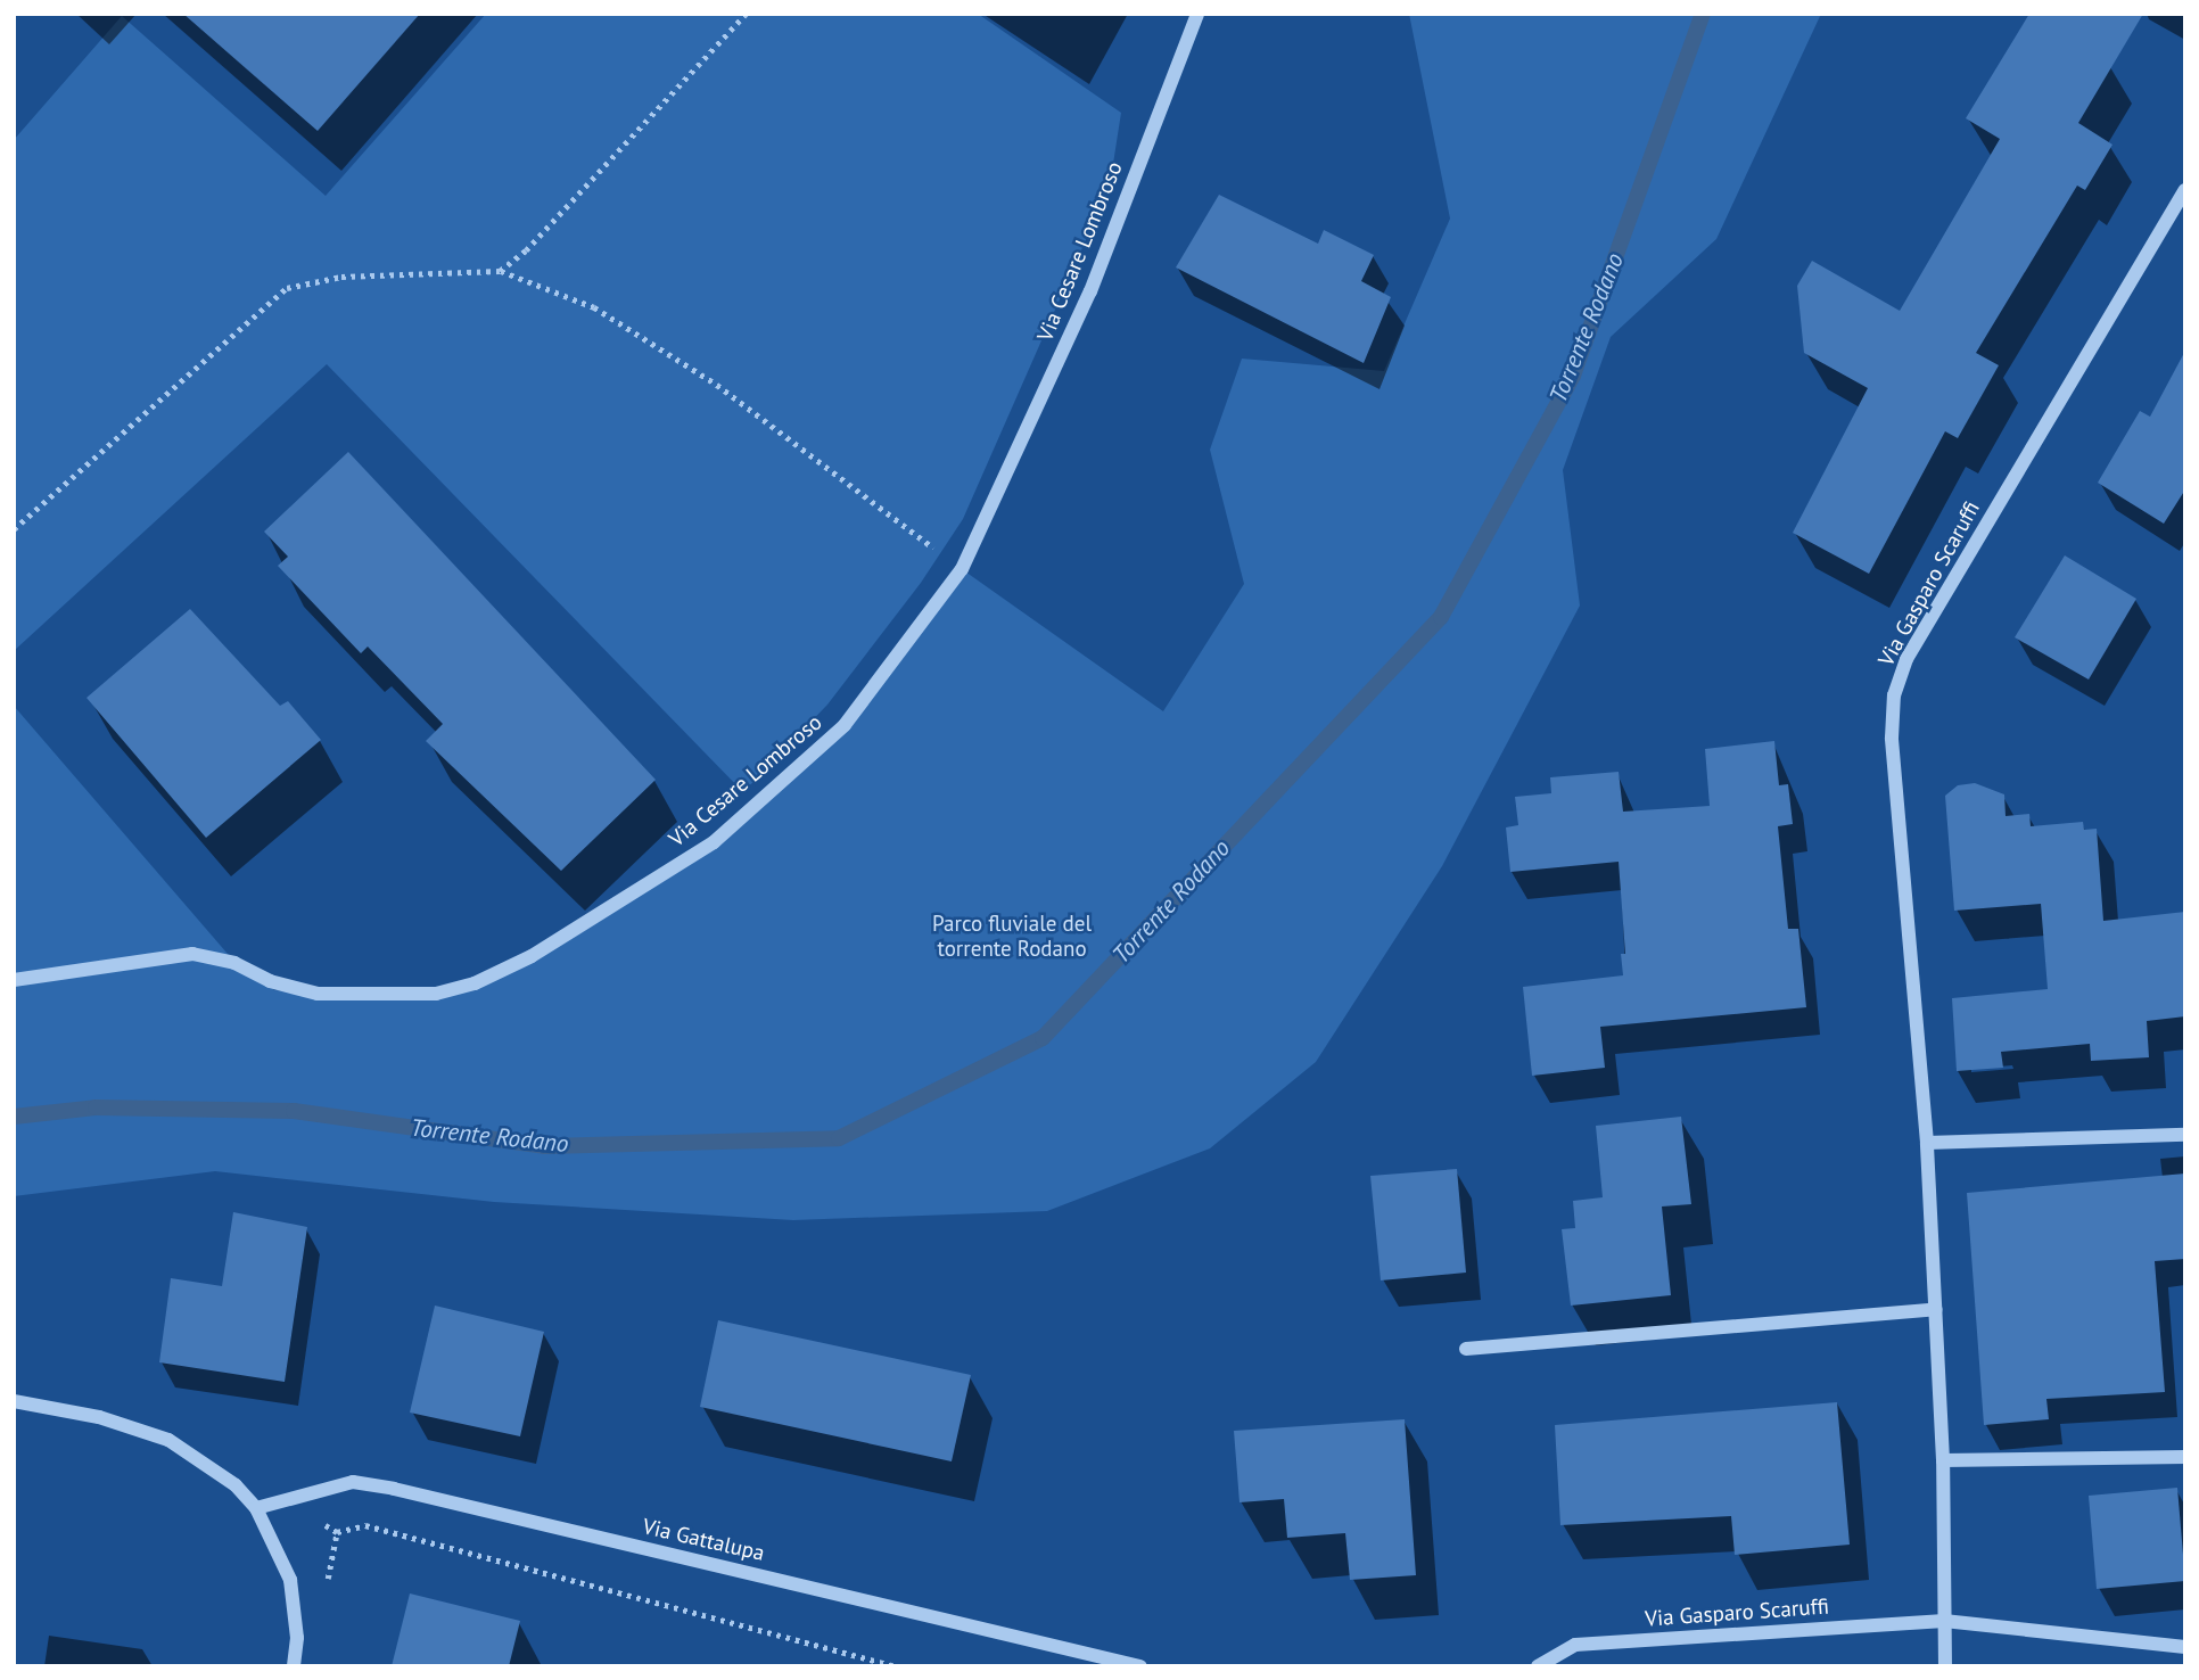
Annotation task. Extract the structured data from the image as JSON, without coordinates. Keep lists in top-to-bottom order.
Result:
{
  "streets": {
    "street": ["Via Cesare Lombroso", "Via Gasparo Scaruffi", "Via Gattalupa"]
  },
  "water": ["Torrente Rodano"],
  "parks": ["Parco fluviale del torrente Rodano"]
}
